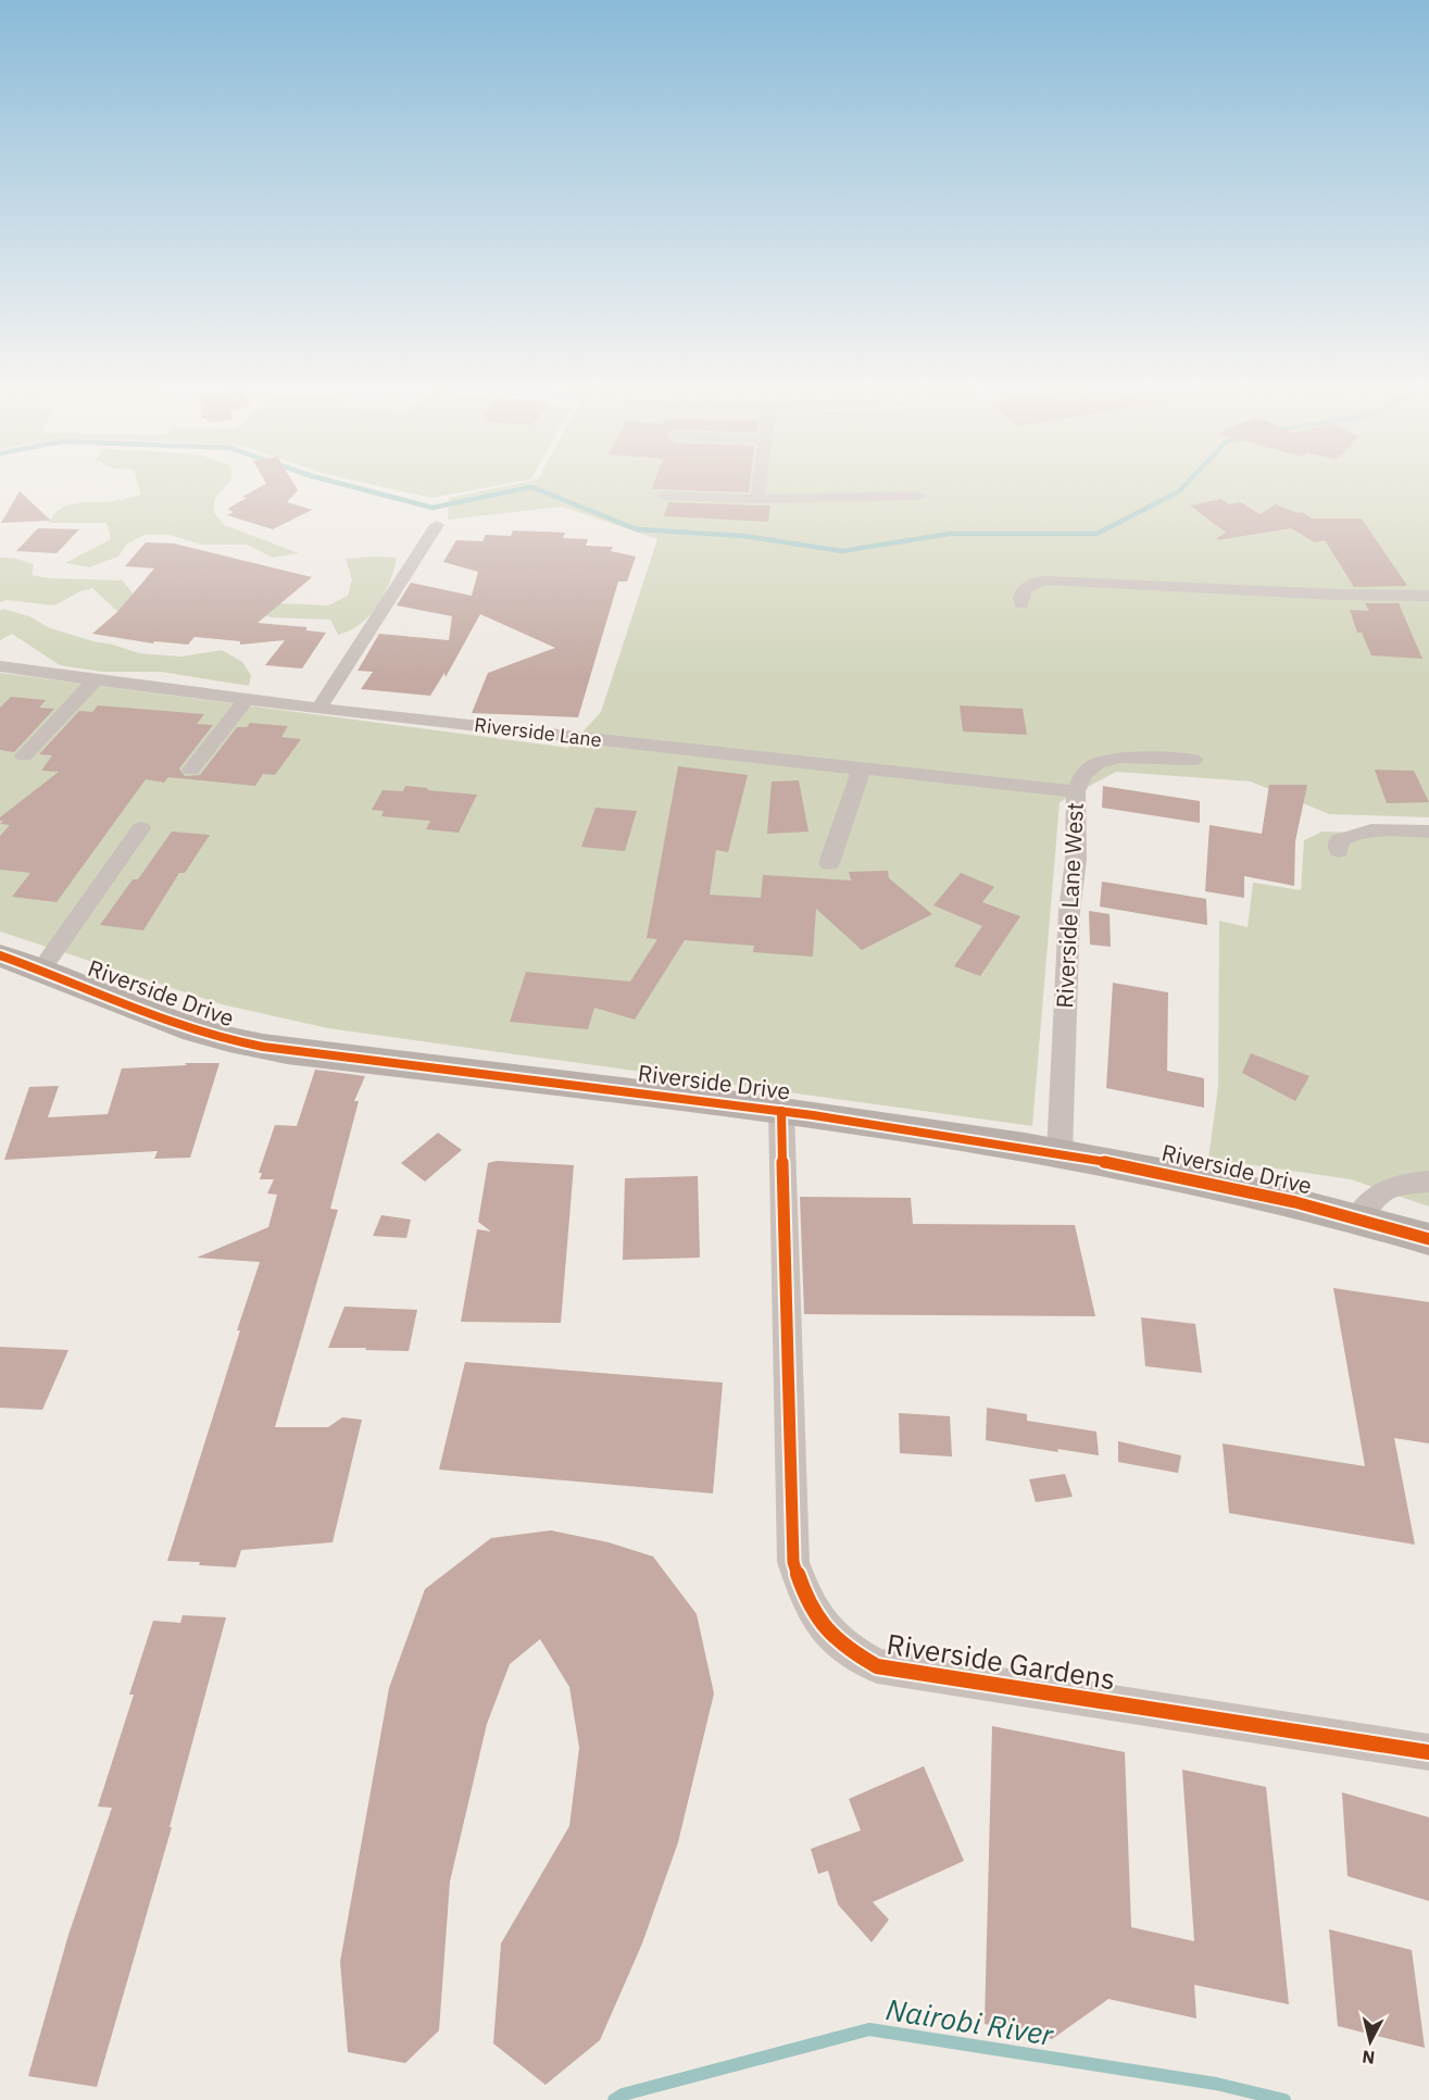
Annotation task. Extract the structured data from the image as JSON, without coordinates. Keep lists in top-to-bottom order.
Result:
{
  "streets": {
    "street": [
      "Riverside Lane",
      "Riverside Lane West",
      "Riverside Drive",
      "Riverside Gardens"
    ]
  },
  "crossings": [
    ["Riverside Lane", "Riverside Lane West"],
    ["Riverside Lane West", "Riverside Drive"],
    ["Riverside Drive", "Riverside Gardens"]
  ],
  "water": ["Nairobi River"],
  "north": "bottom"
}
